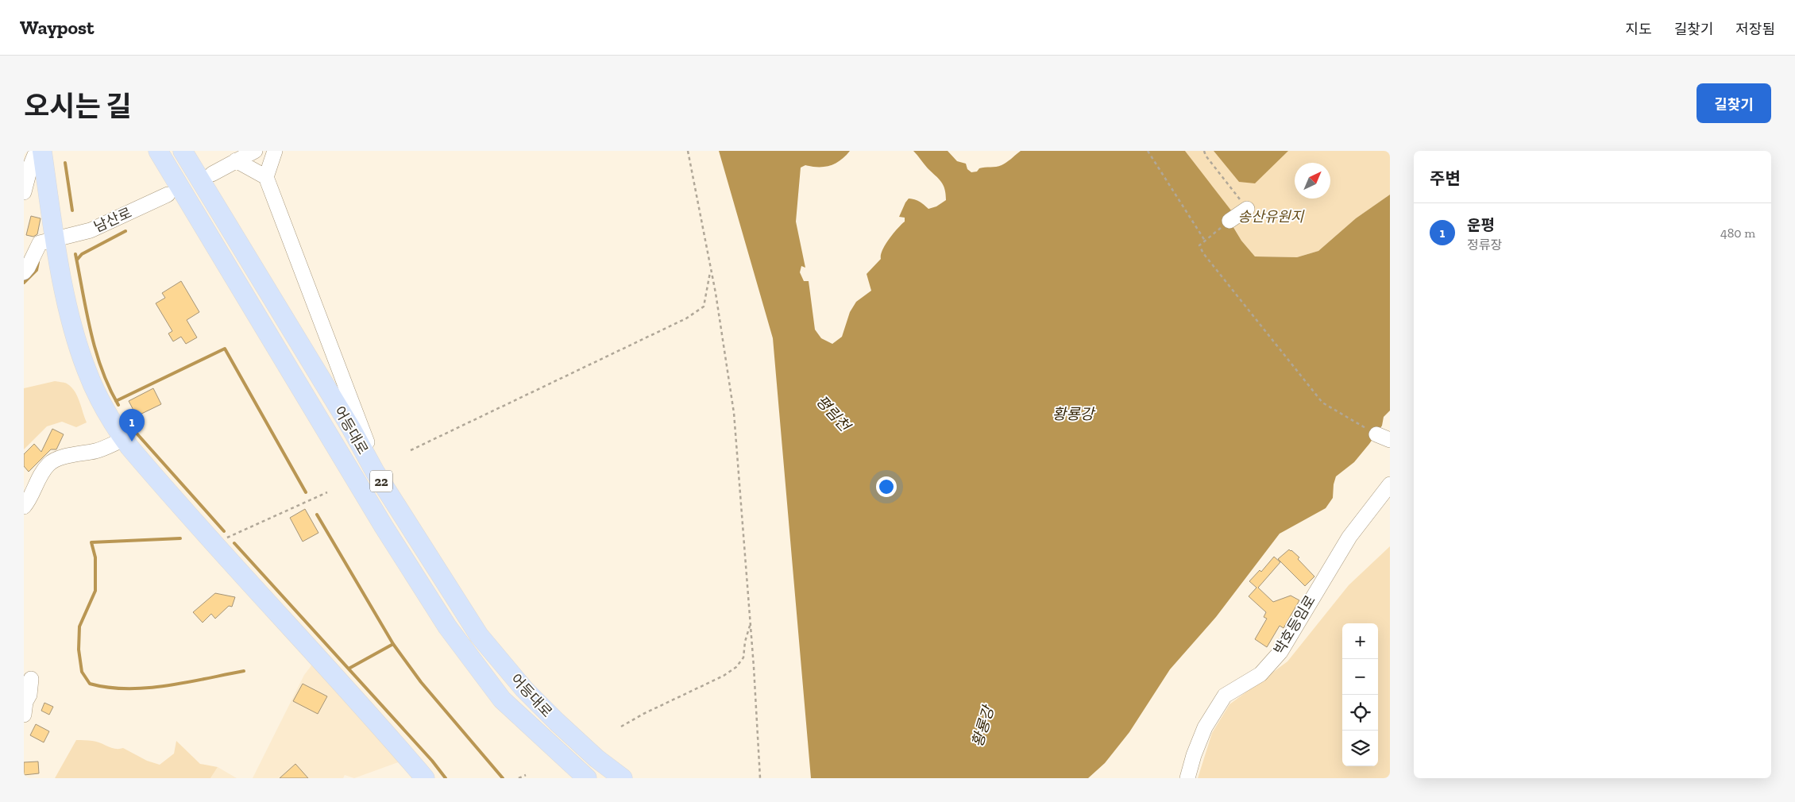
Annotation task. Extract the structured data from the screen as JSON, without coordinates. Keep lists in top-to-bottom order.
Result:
{
  "streets": {
    "main road": ["어등대로", "22"],
    "street": ["남산로", "박호등임로"]
  },
  "water": ["평림천", "황룡강"],
  "parks": ["송산유원지"],
  "north": "top right",
  "page": {
    "header": "Waypost",
    "nav": ["지도", "길찾기", "저장됨"],
    "title": "오시는 길",
    "buttons": "길찾기",
    "heading": "주변",
    "list": [
      {
        "mark": "1",
        "name": "운평",
        "note": "정류장",
        "value": "480 m"
      }
    ],
    "pins": "1",
    "map_buttons": ["+", "−"]
  }
}
